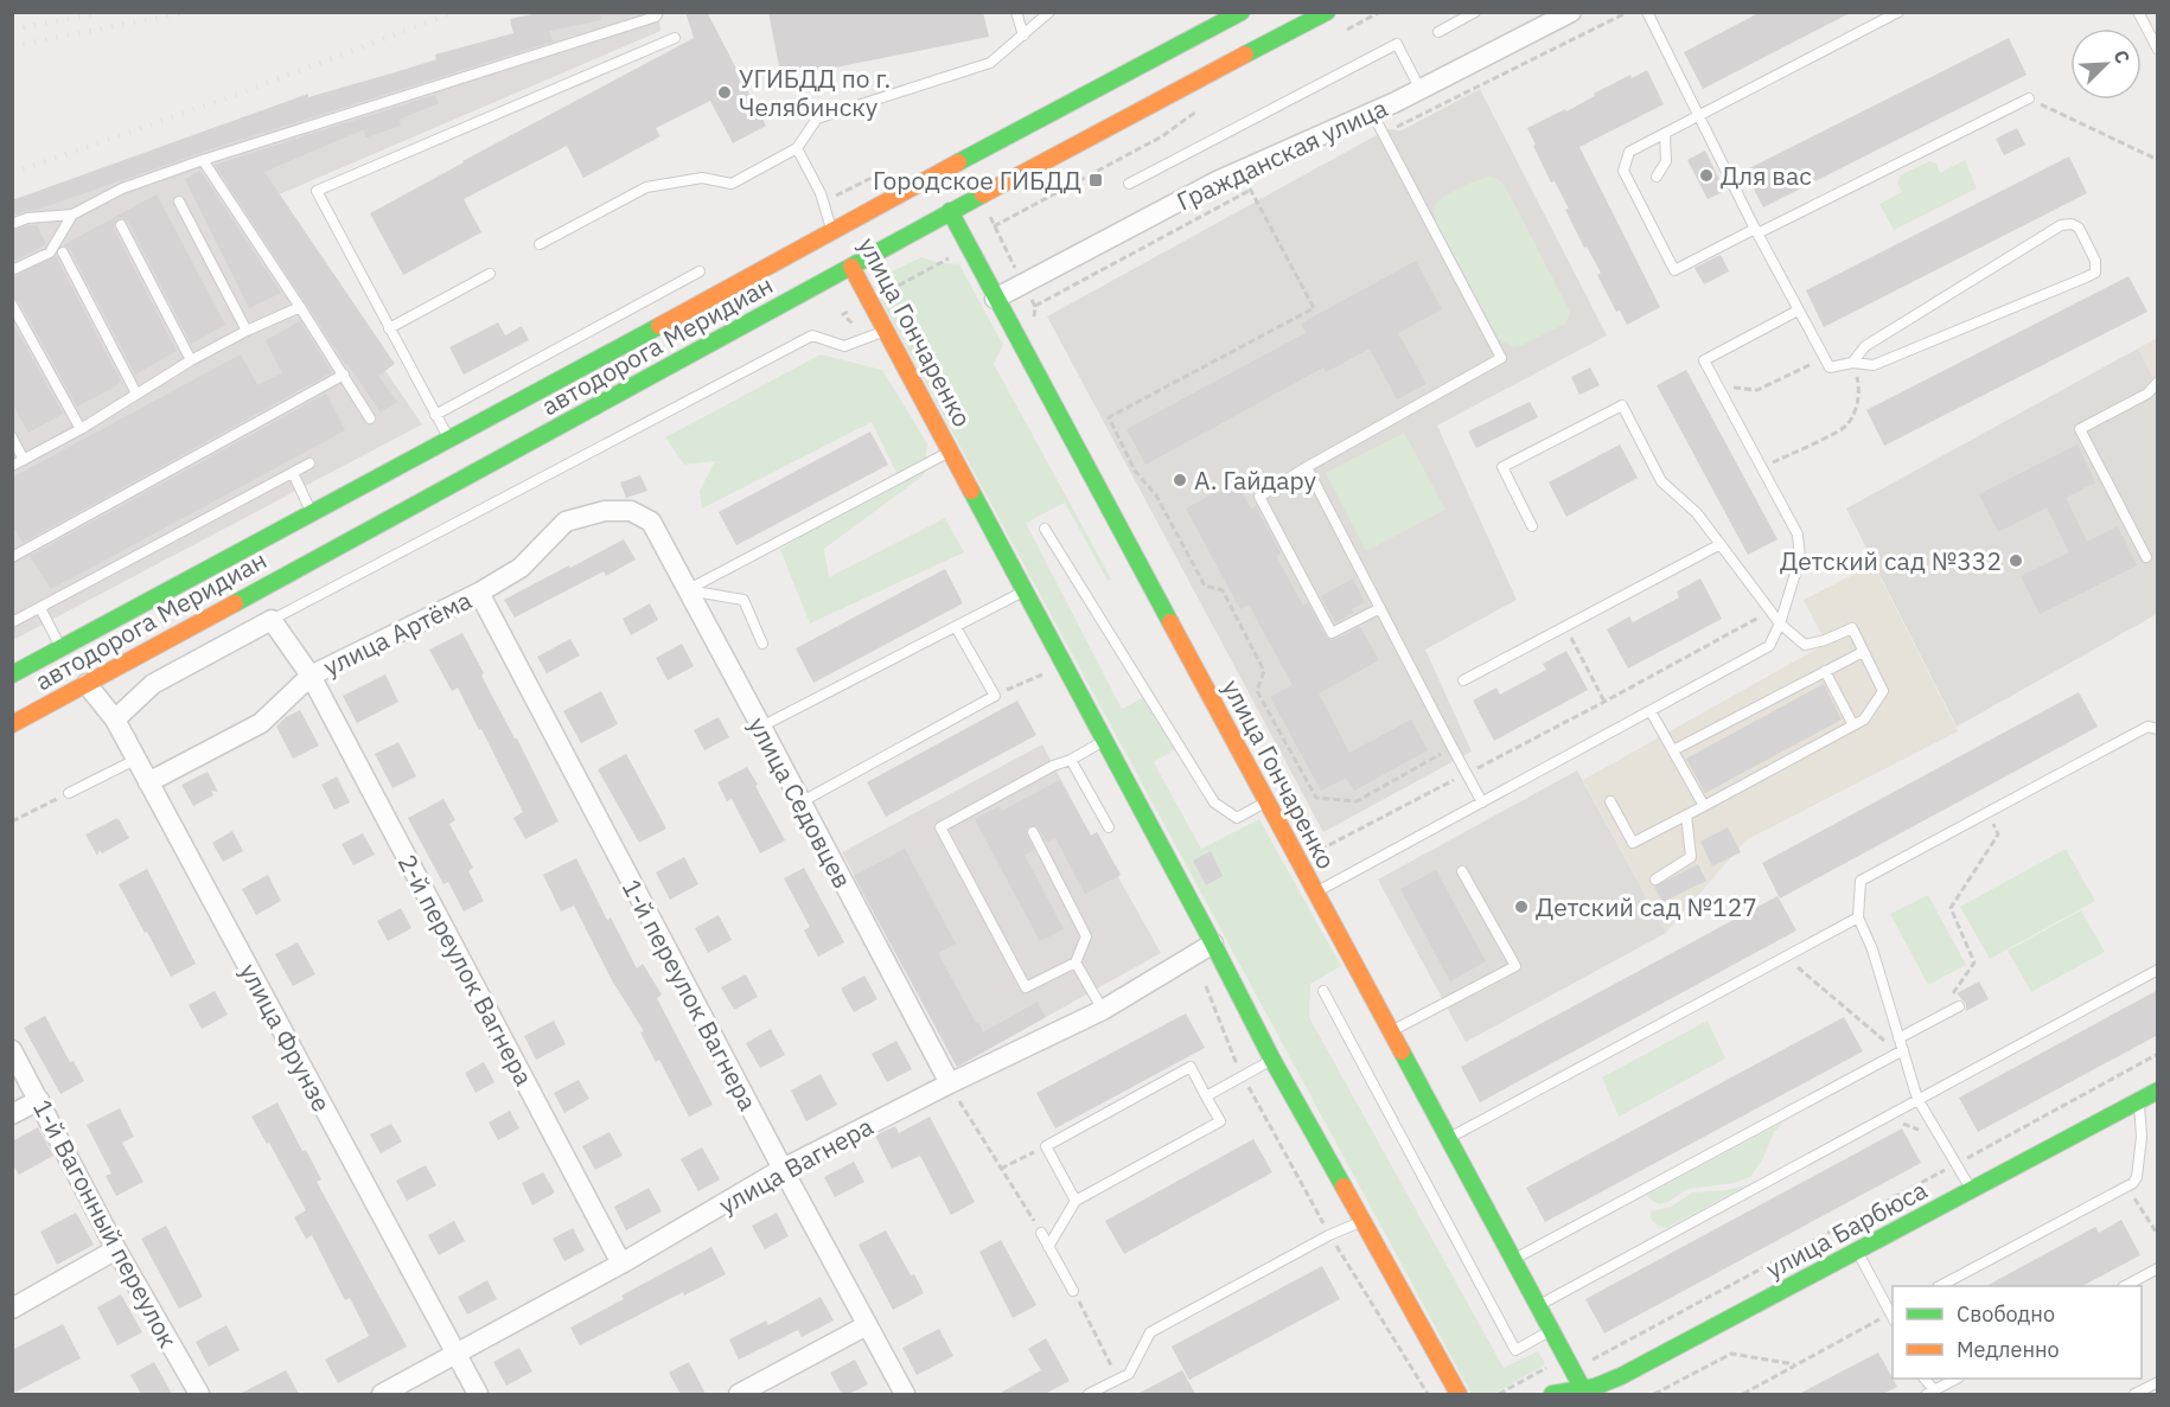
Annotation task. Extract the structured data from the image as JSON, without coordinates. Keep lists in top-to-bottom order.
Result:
{
  "streets": {
    "street": [
      "Гражданская улица",
      "улица Гончаренко",
      "автодорога Меридиан",
      "улица Артёма",
      "улица Седовцев",
      "2-й переулок Вагнера",
      "1-й переулок Вагнера",
      "улица Фрунзе",
      "улица Вагнера",
      "1-й Вагонный переулок",
      "улица Барбюса"
    ]
  },
  "crossings": [
    ["Гражданская улица", "улица Гончаренко"],
    ["улица Гончаренко", "автодорога Меридиан"],
    ["улица Гончаренко", "улица Вагнера"],
    ["улица Гончаренко", "улица Барбюса"],
    ["автодорога Меридиан", "улица Фрунзе"],
    ["улица Артёма", "улица Седовцев"],
    ["улица Артёма", "2-й переулок Вагнера"],
    ["улица Артёма", "1-й переулок Вагнера"],
    ["улица Артёма", "улица Фрунзе"],
    ["улица Седовцев", "улица Вагнера"],
    ["2-й переулок Вагнера", "улица Вагнера"],
    ["1-й переулок Вагнера", "улица Вагнера"],
    ["улица Фрунзе", "улица Вагнера"]
  ],
  "places": {
    "other": [
      "УГИБДД по г. Челябинску",
      "Для вас",
      "А. Гайдару",
      "Детский сад №332",
      "Детский сад №127"
    ],
    "transit": ["Городское ГИБДД"]
  },
  "legend": ["Свободно", "Медленно"],
  "north": "top right"
}
